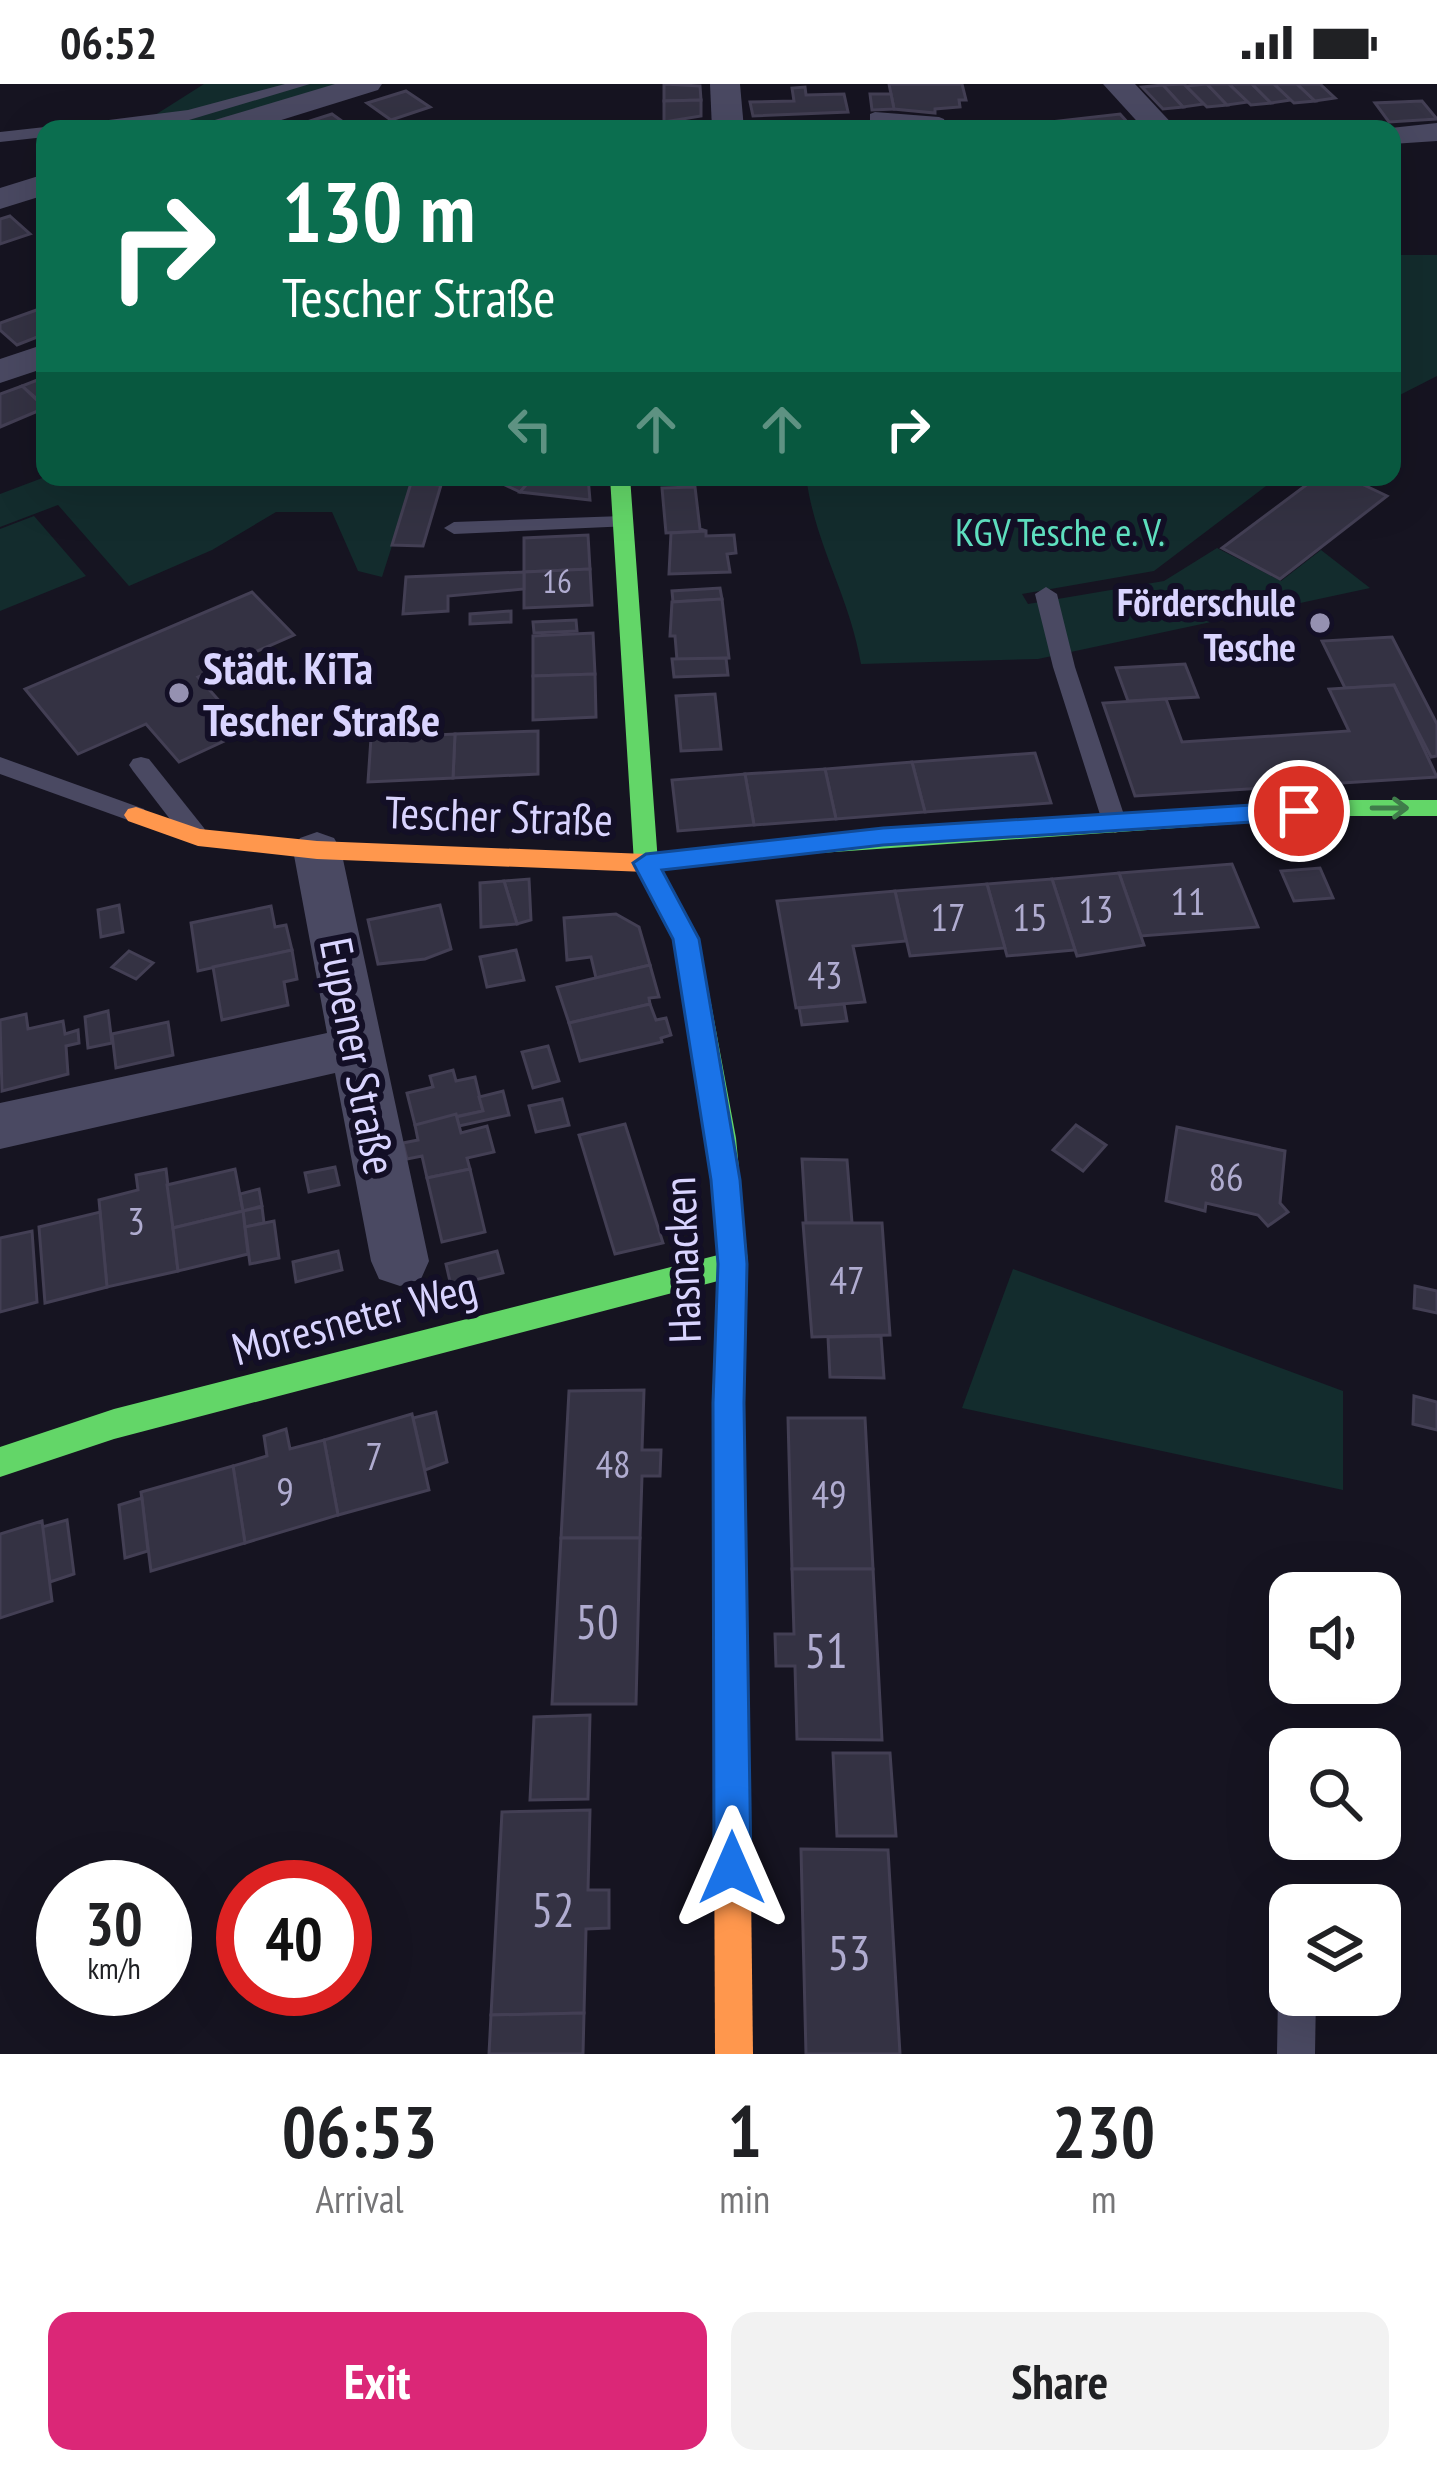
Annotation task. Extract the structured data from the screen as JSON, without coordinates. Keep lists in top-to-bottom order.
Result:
{
  "streets": {
    "street": [
      "Tescher Straße",
      "Eupener Straße",
      "Hasnacken",
      "Moresneter Weg"
    ]
  },
  "crossings": [
    ["Tescher Straße", "Eupener Straße"],
    ["Tescher Straße", "Hasnacken"],
    ["Hasnacken", "Moresneter Weg"]
  ],
  "parks": ["KGV Tesche e. V."],
  "places": ["Förderschule Tesche", "Städt. KiTa Tescher Straße"],
  "house_numbers": [
    "16",
    "11",
    "13",
    "17",
    "15",
    "43",
    "86",
    "3",
    "47",
    "7",
    "48",
    "9",
    "49",
    "50",
    "51",
    "52",
    "53"
  ],
  "page": {
    "status": "06:52",
    "turn": ["130 m", "Tescher Straße"],
    "speed": "30 km/h",
    "limit": "40",
    "eta": [
      "06:53",
      "Arrival",
      "1",
      "min",
      "230",
      "m"
    ],
    "buttons": ["Exit", "Share"]
  }
}
